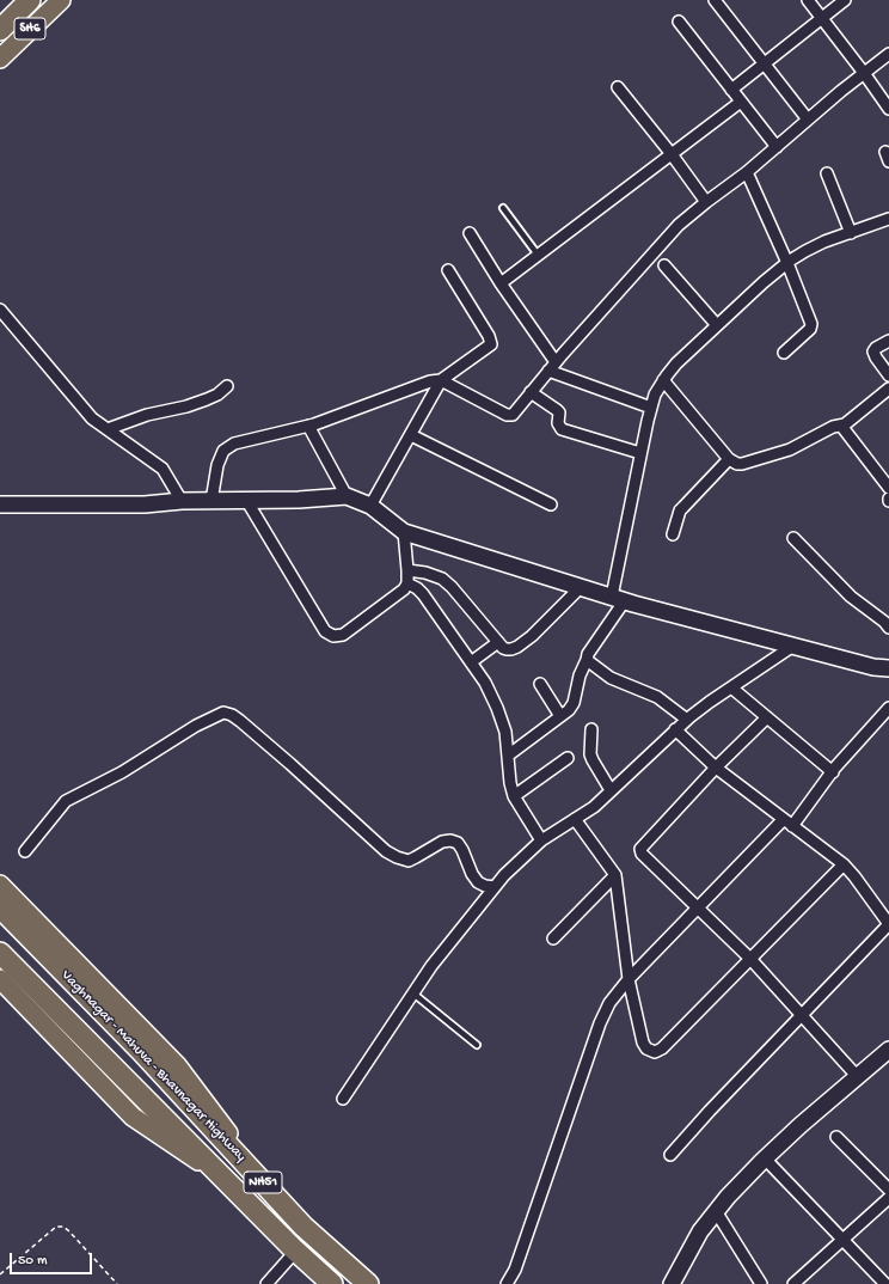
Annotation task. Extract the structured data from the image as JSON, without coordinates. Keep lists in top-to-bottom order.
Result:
{
  "streets": {
    "highway": ["Vaghnagar - Mahuva - Bhavnagar Highway", "NH51"],
    "main road": ["SH6"]
  },
  "scale_bar": "50 m"
}
